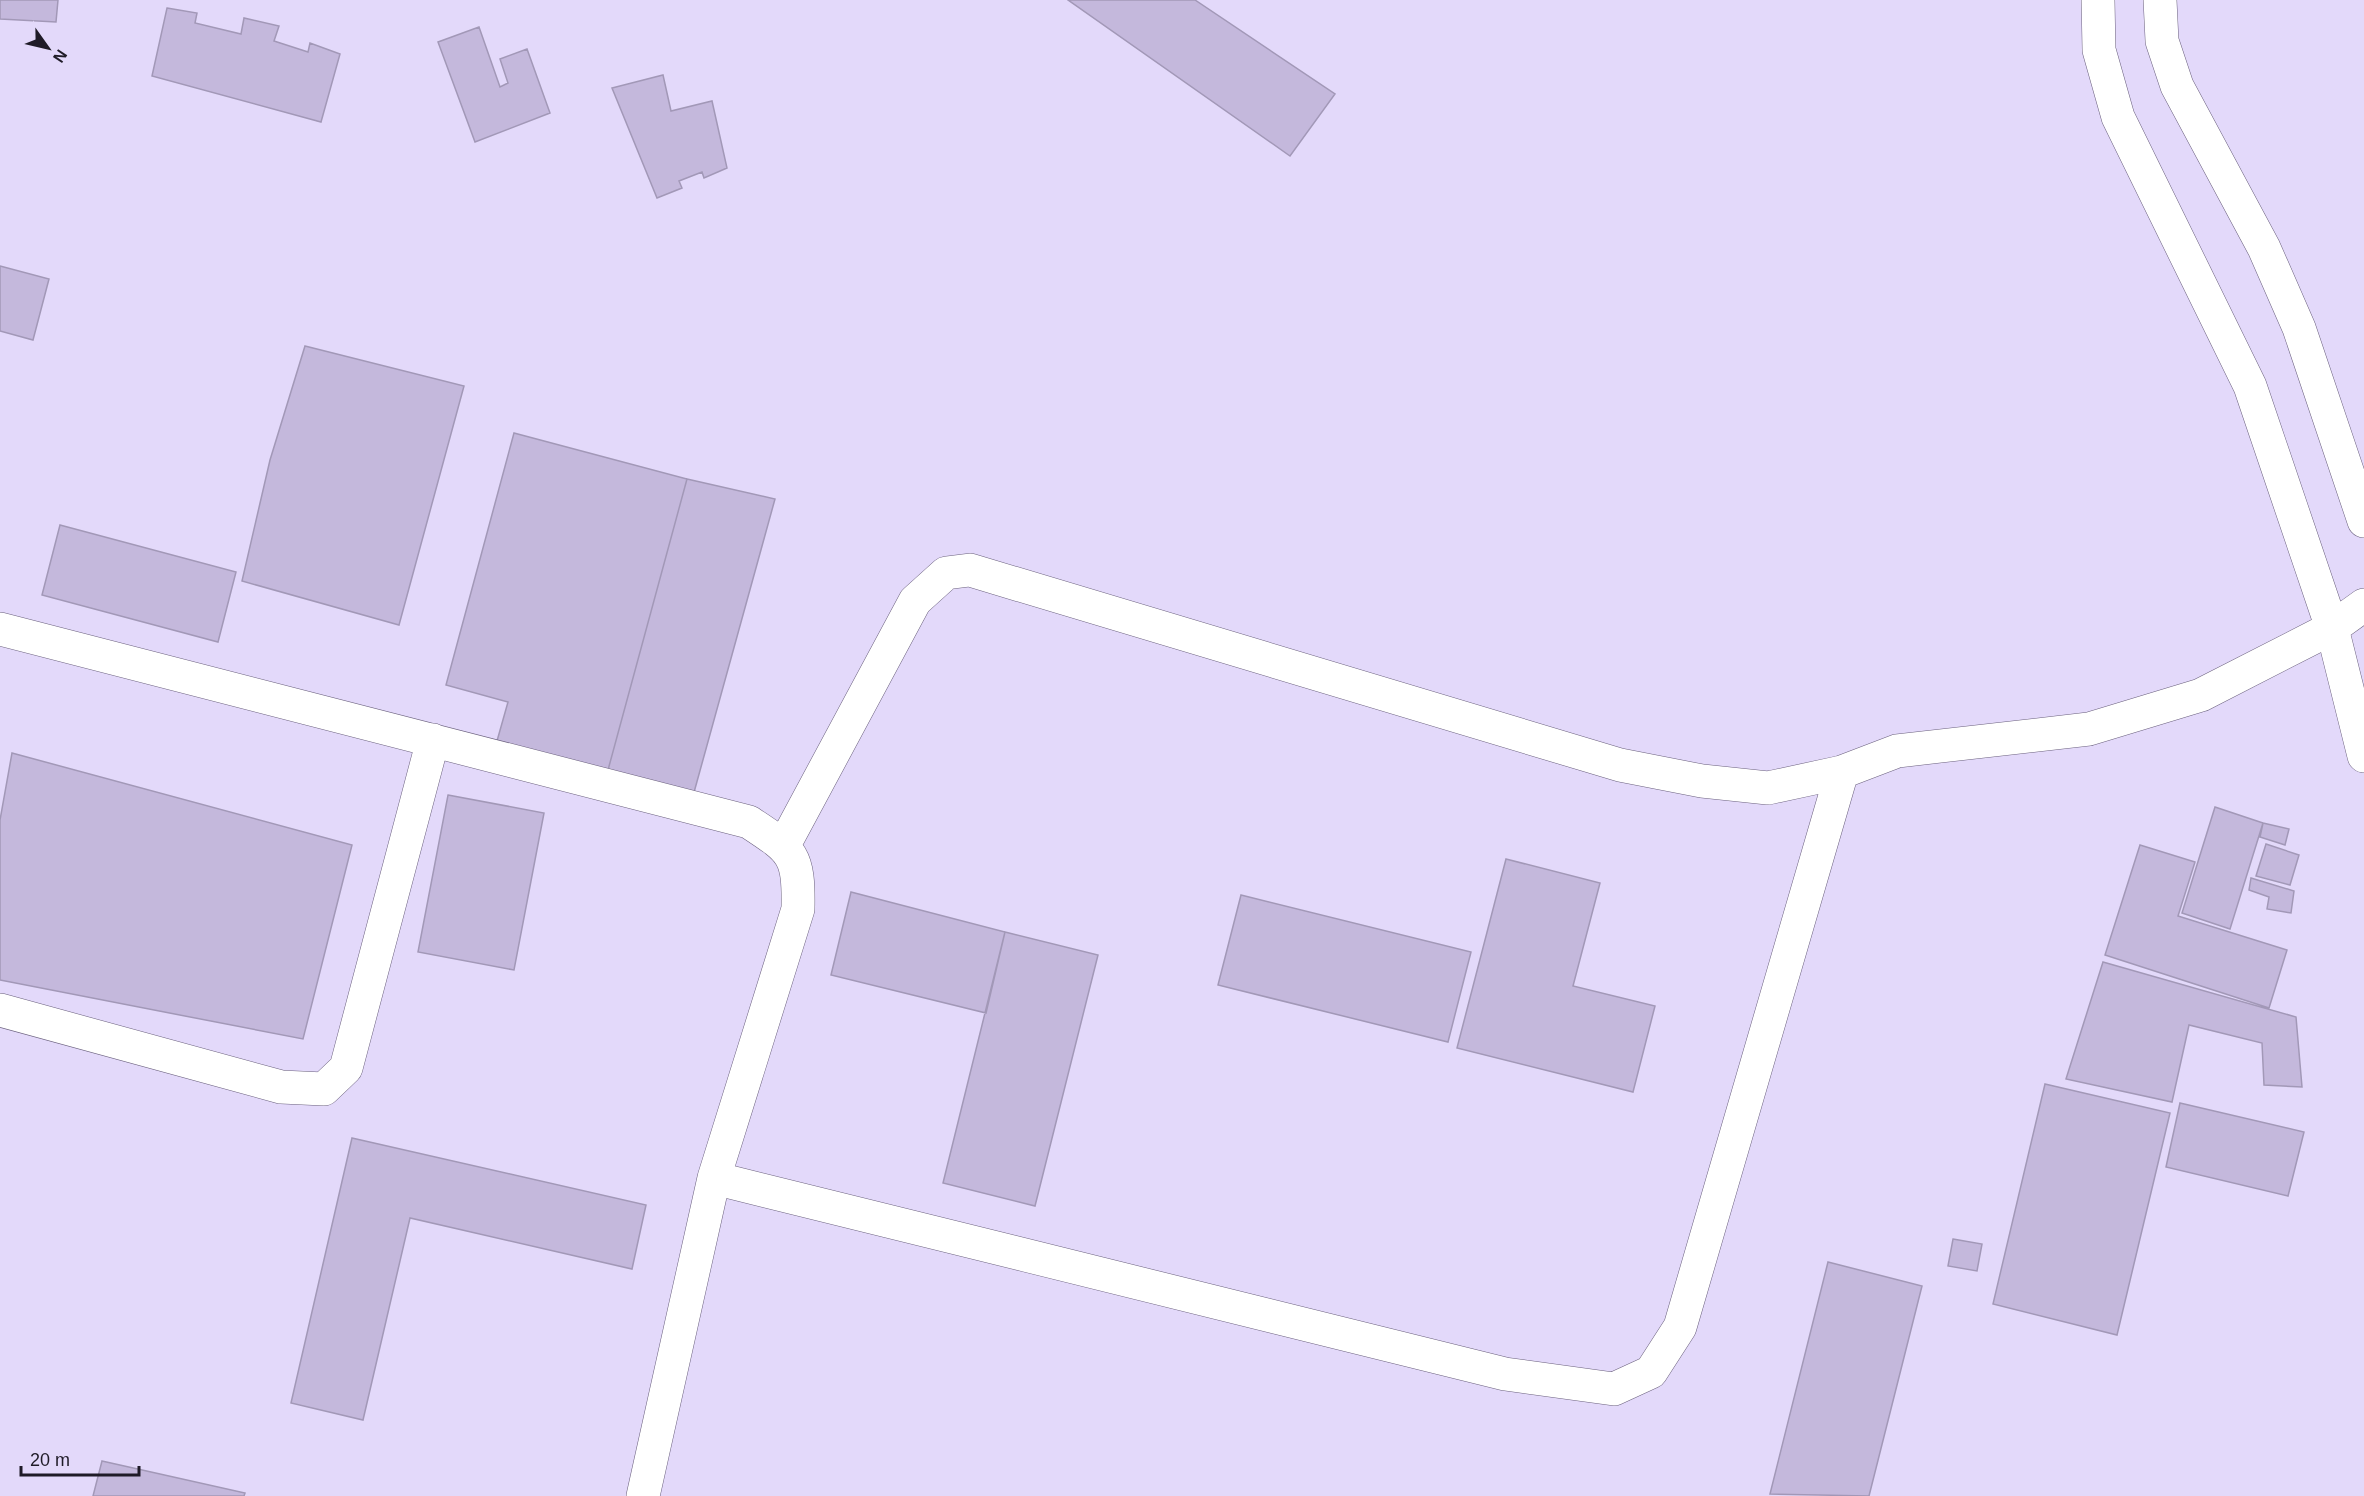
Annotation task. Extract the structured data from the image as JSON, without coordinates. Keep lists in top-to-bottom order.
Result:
{
  "scale_bar": "20 m",
  "north": "bottom right"
}
